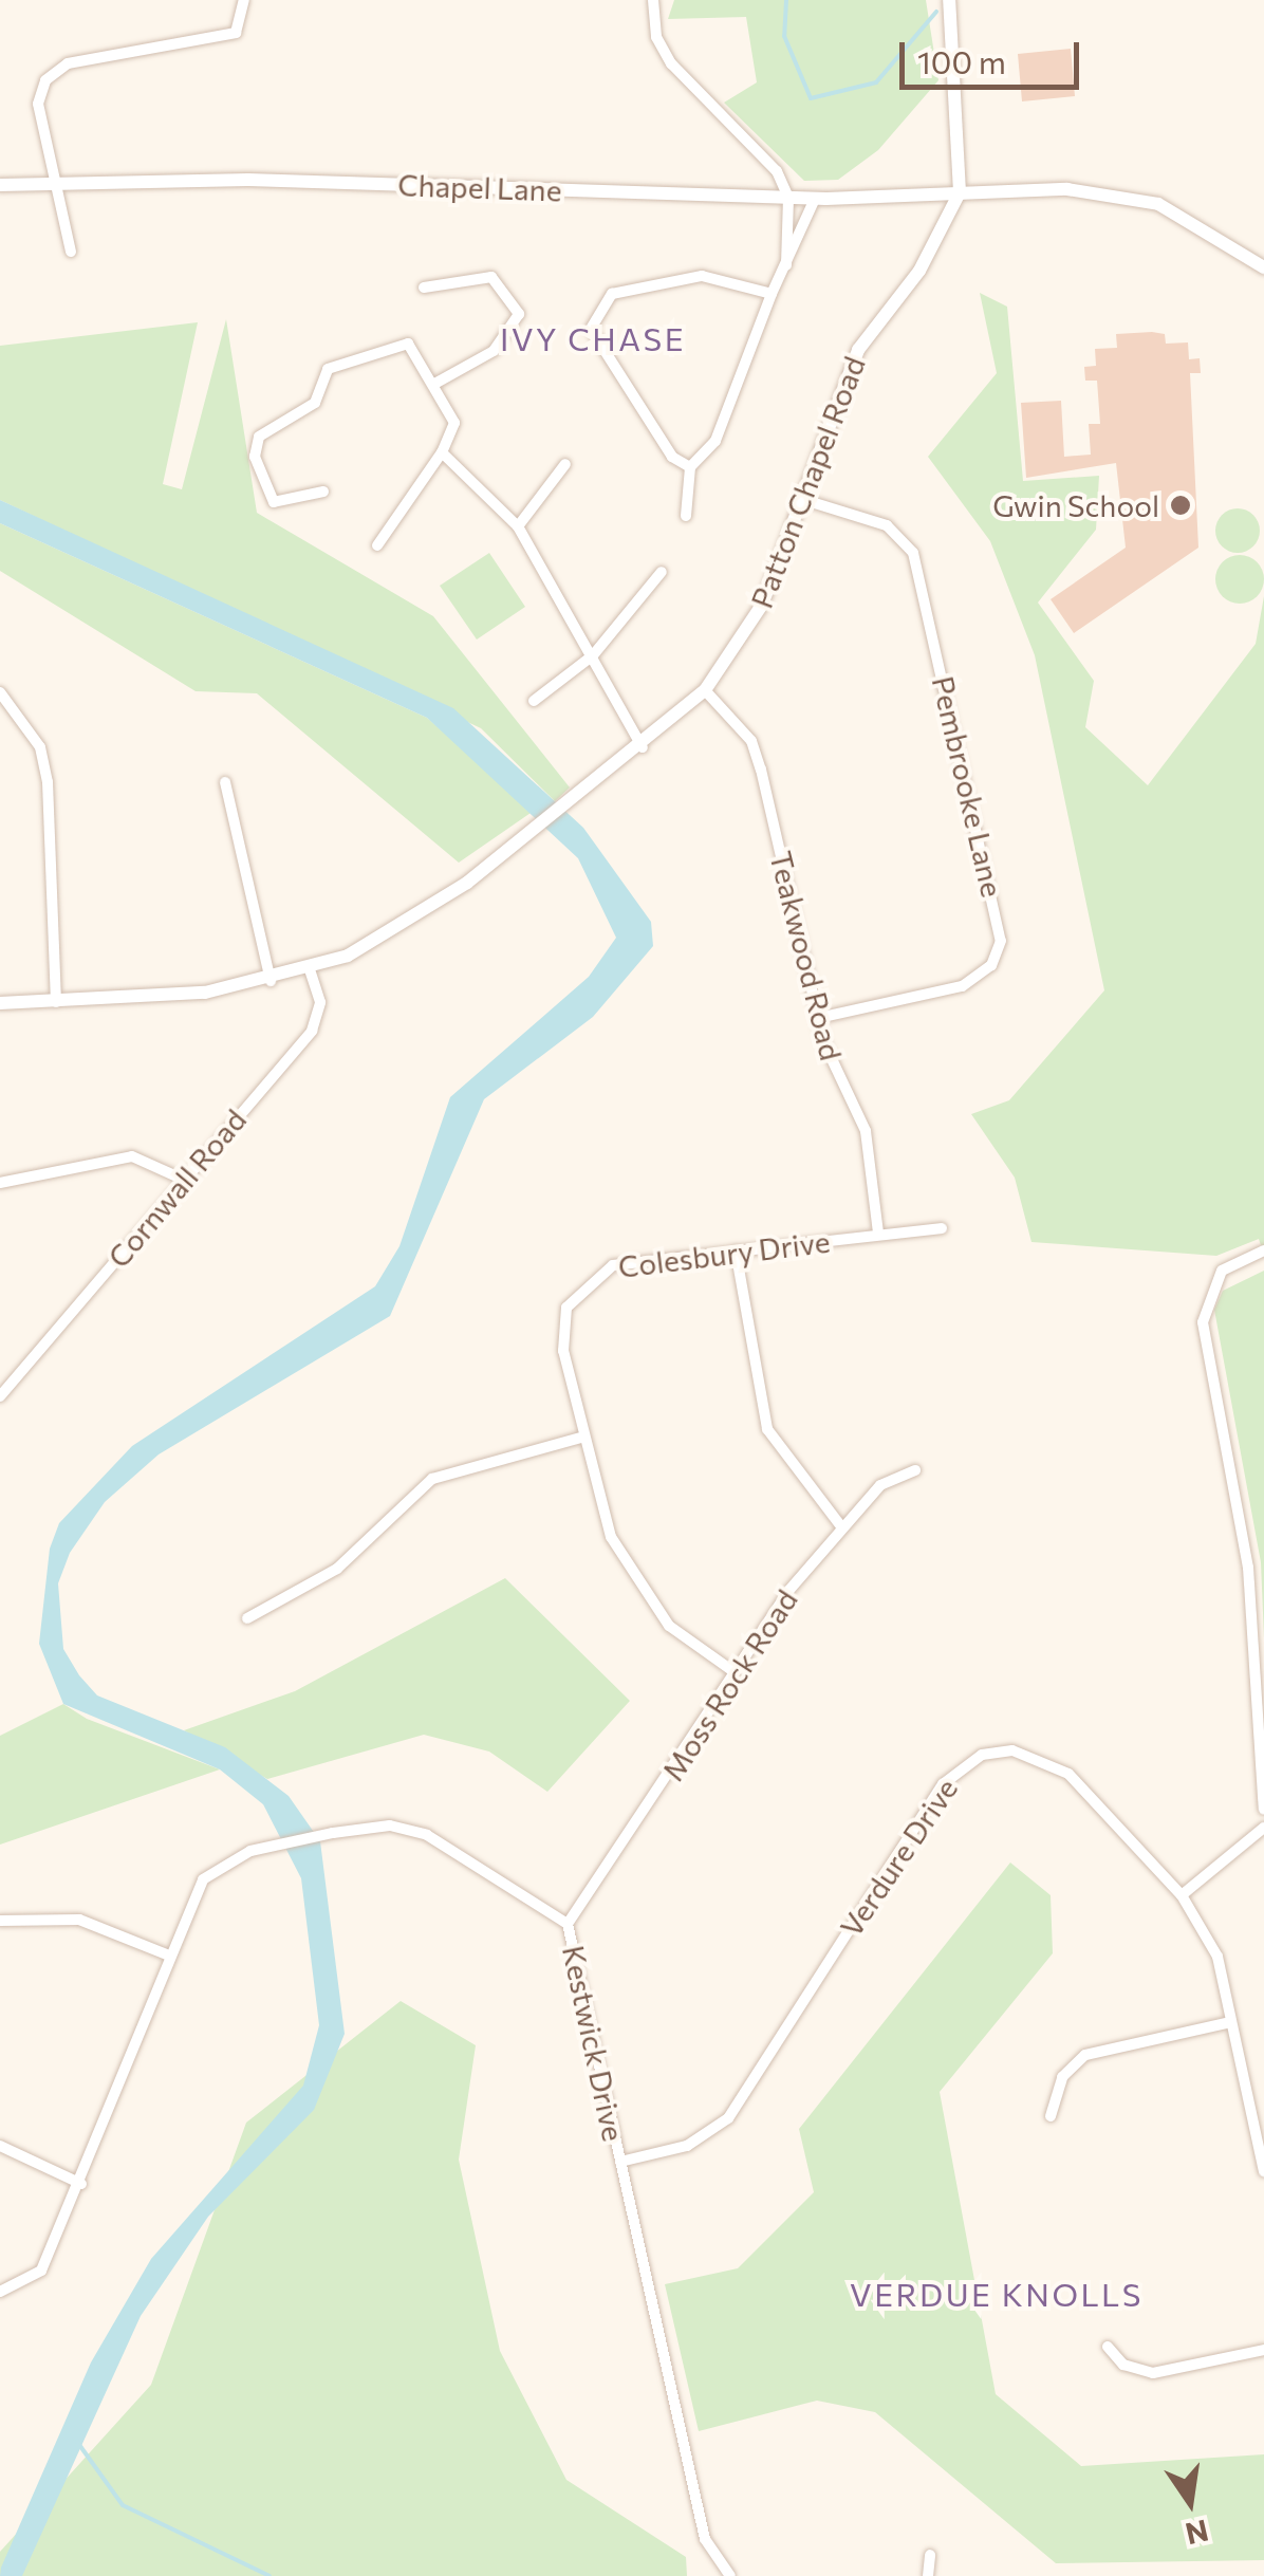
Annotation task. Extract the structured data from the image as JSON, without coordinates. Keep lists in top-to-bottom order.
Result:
{
  "streets": {
    "street": [
      "Chapel Lane",
      "Patton Chapel Road",
      "Pembrooke Lane",
      "Teakwood Road",
      "Cornwall Road",
      "Colesbury Drive",
      "Moss Rock Road",
      "Verdure Drive",
      "Kestwick Drive"
    ]
  },
  "crossings": [
    ["Chapel Lane", "Patton Chapel Road"],
    ["Patton Chapel Road", "Pembrooke Lane"],
    ["Patton Chapel Road", "Teakwood Road"],
    ["Patton Chapel Road", "Cornwall Road"],
    ["Pembrooke Lane", "Teakwood Road"],
    ["Teakwood Road", "Colesbury Drive"],
    ["Colesbury Drive", "Moss Rock Road"],
    ["Moss Rock Road", "Kestwick Drive"],
    ["Verdure Drive", "Kestwick Drive"]
  ],
  "districts": ["IVY CHASE", "VERDUE KNOLLS"],
  "places": ["Gwin School"],
  "scale_bar": "100 m",
  "north": "bottom"
}
